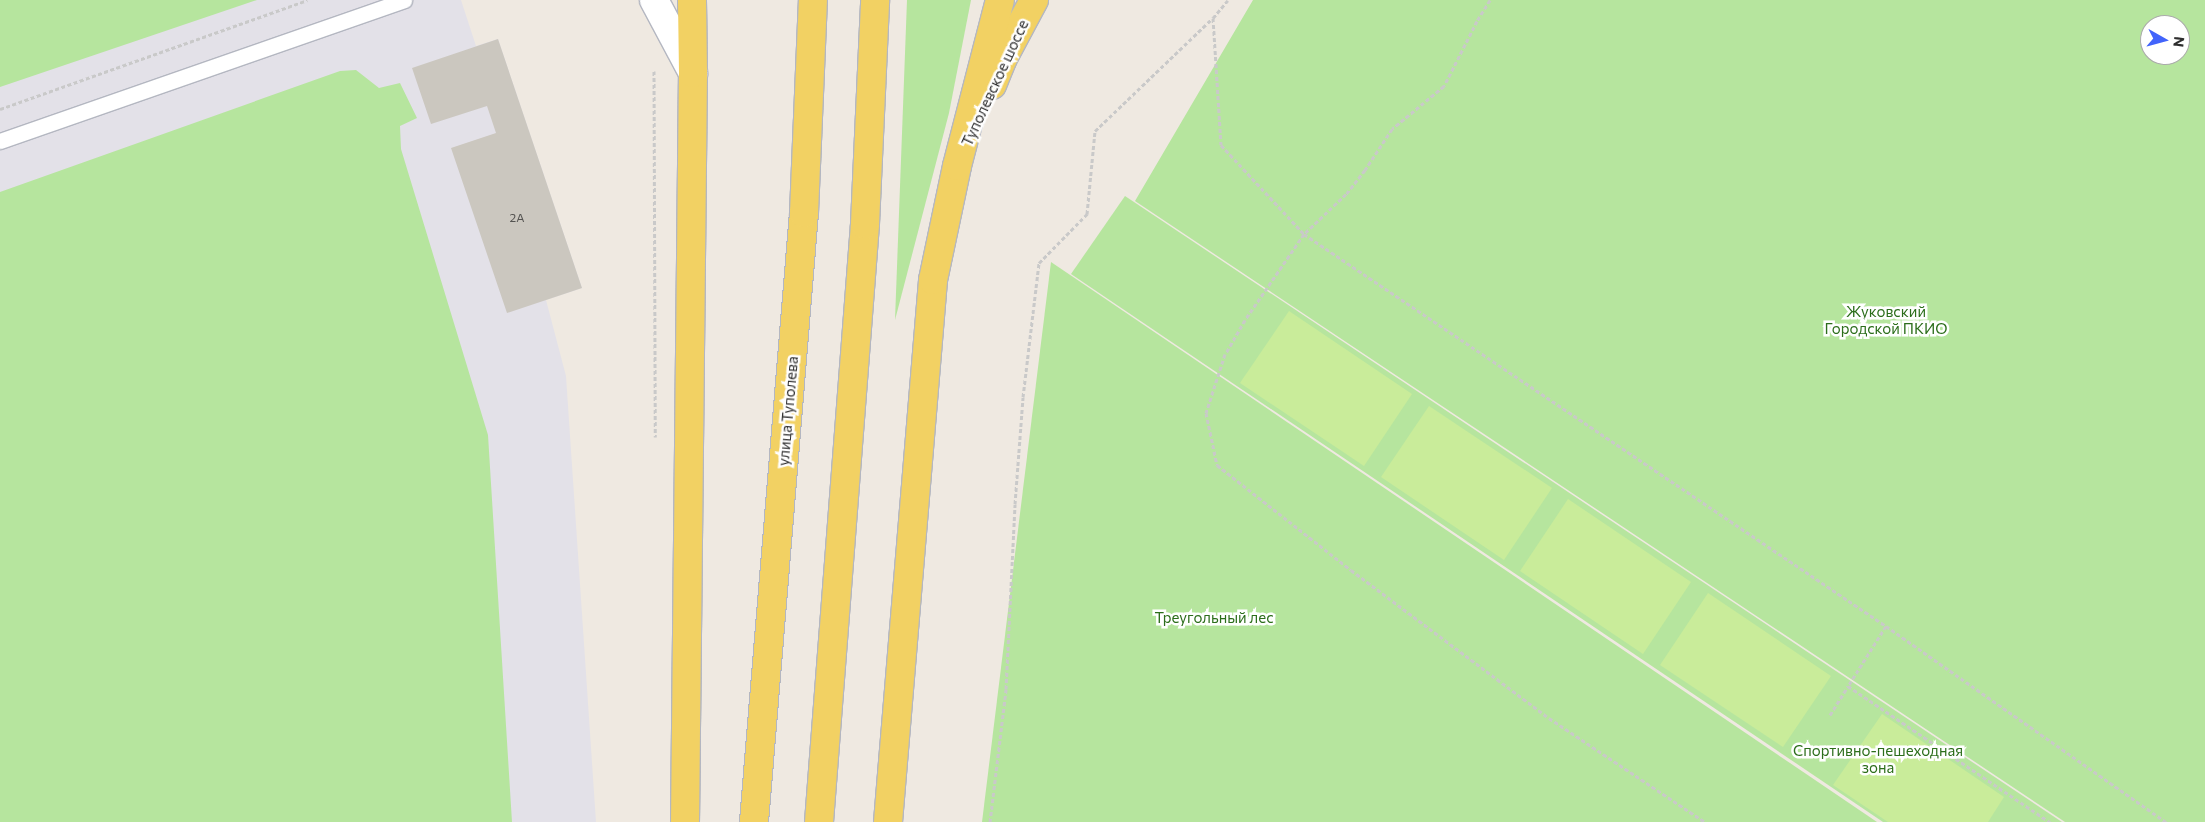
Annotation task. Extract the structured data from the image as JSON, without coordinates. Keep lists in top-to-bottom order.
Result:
{
  "streets": {
    "main road": ["Туполевское шоссе", "улица Туполева"]
  },
  "parks": ["Жуковский Городской ПКИО", "Треугольный лес", "Спортивно-пешеходная зона"],
  "house_numbers": ["2А"],
  "north": "right"
}
